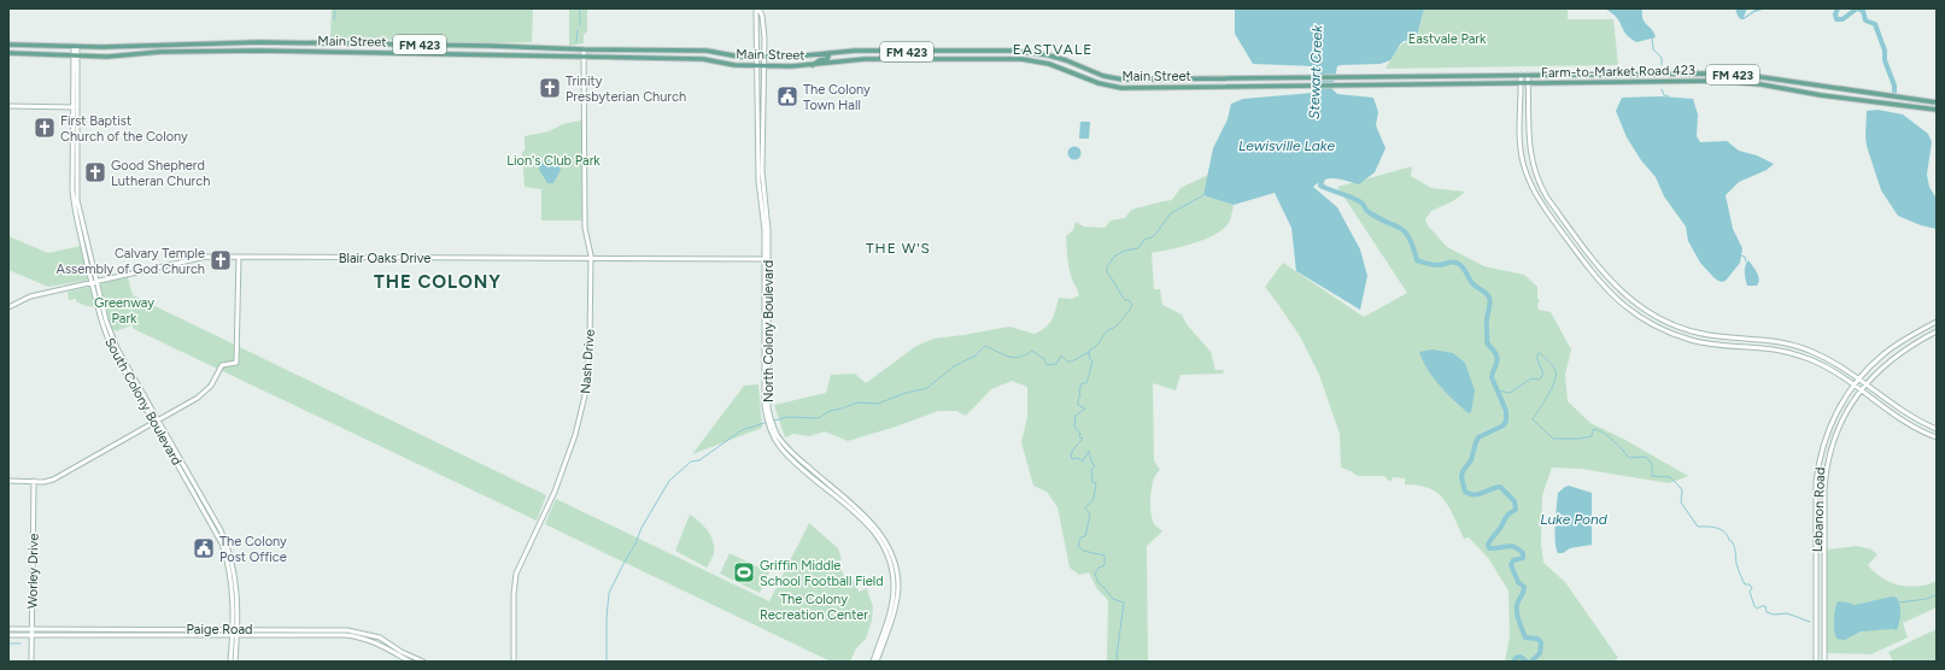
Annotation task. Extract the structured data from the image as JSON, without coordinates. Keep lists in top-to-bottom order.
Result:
{
  "streets": {
    "main road": [
      "Main Street",
      "FM 423",
      "Farm-to-Market Road 423",
      "Blair Oaks Drive",
      "North Colony Boulevard",
      "Nash Drive",
      "South Colony Boulevard",
      "Lebanon Road",
      "Worley Drive",
      "Paige Road"
    ]
  },
  "crossings": [
    ["Main Street", "FM 423"],
    ["Main Street", "Farm-to-Market Road 423"],
    ["Main Street", "North Colony Boulevard"],
    ["Main Street", "Nash Drive"],
    ["Main Street", "South Colony Boulevard"],
    ["Blair Oaks Drive", "North Colony Boulevard"],
    ["Blair Oaks Drive", "Nash Drive"],
    ["Blair Oaks Drive", "South Colony Boulevard"],
    ["South Colony Boulevard", "Paige Road"],
    ["Worley Drive", "Paige Road"]
  ],
  "districts": ["EASTVALE", "THE W'S", "THE COLONY"],
  "water": ["Stewart Creek", "Lewisville Lake", "Luke Pond"],
  "parks": [
    "Eastvale Park",
    "Lion's Club Park",
    "Greenway Park",
    "The Colony Recreation Center"
  ],
  "places": {
    "church": [
      "Trinity Presbyterian Church",
      "First Baptist Church of the Colony",
      "Good Shepherd Lutheran Church",
      "Calvary Temple Assembly of God Church"
    ],
    "public building": ["The Colony Town Hall", "The Colony Post Office"],
    "sports": ["Griffin Middle School Football Field"]
  }
}
